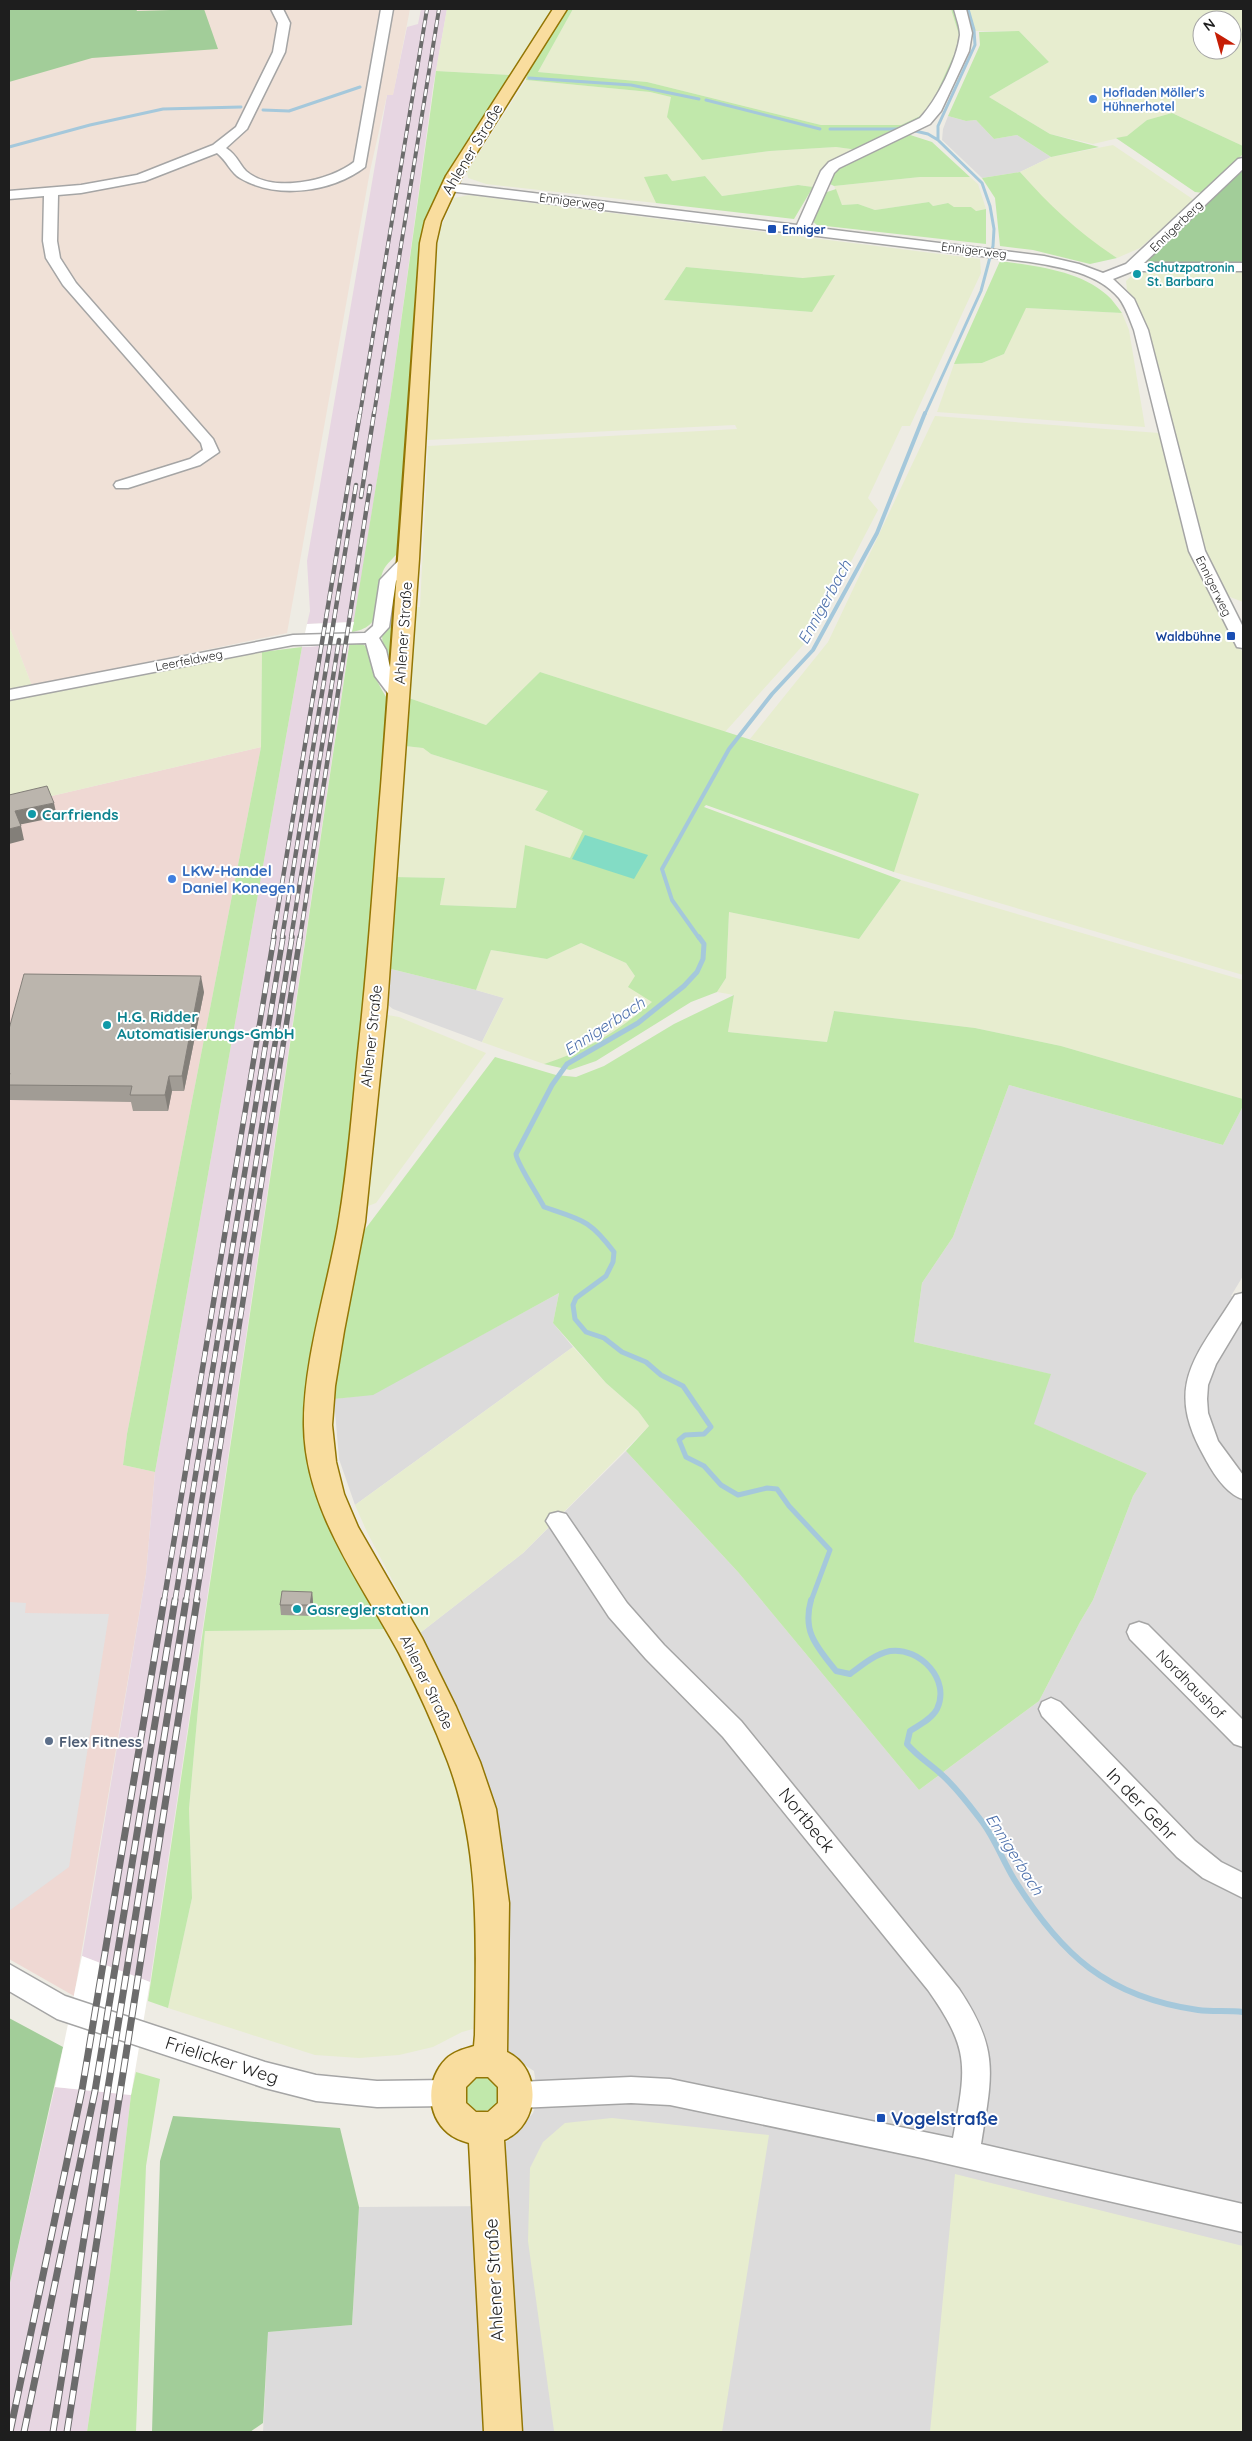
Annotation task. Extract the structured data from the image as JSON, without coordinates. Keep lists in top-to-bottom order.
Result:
{
  "streets": {
    "main road": ["Ahlener Straße"],
    "street": [
      "Ennigerweg",
      "Ennigerberg",
      "Leerfeldweg",
      "Nordhaushof",
      "In der Gehr",
      "Nortbeck",
      "Frielicker Weg"
    ]
  },
  "crossings": [
    ["Ahlener Straße", "Ennigerweg"],
    ["Ahlener Straße", "Frielicker Weg"],
    ["Ennigerweg", "Ennigerberg"]
  ],
  "water": ["Ennigerbach"],
  "places": {
    "other": [
      "Hofladen Möller's Hühnerhotel",
      "Schutzpatronin St. Barbara",
      "Carfriends",
      "LKW-Handel Daniel Konegen",
      "H.G. Ridder Automatisierungs-GmbH",
      "Gasreglerstation",
      "Flex Fitness"
    ],
    "transit": ["Enniger", "Waldbühne", "Vogelstraße"]
  },
  "north": "top left"
}
